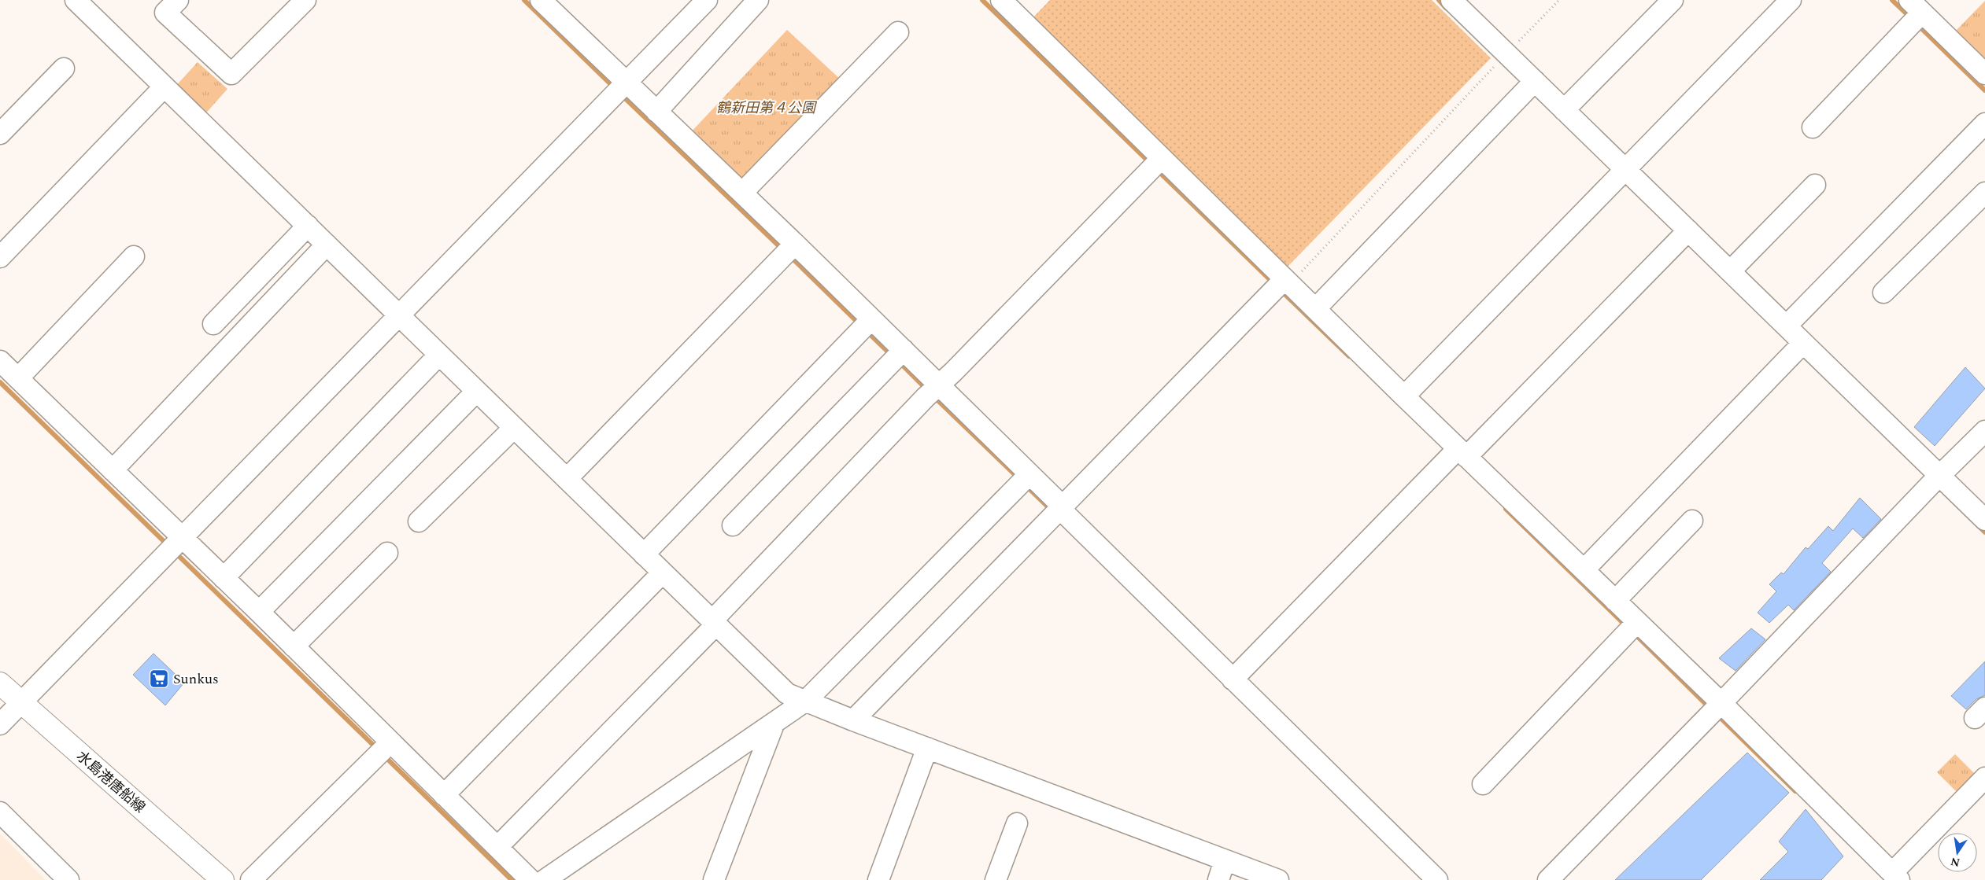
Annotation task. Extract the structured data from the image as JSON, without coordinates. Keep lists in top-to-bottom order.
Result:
{
  "streets": {
    "main road": ["水島港唐船線"]
  },
  "parks": ["鶴新田第４公園"],
  "places": {
    "supermarket": ["Sunkus"]
  },
  "north": "bottom"
}
